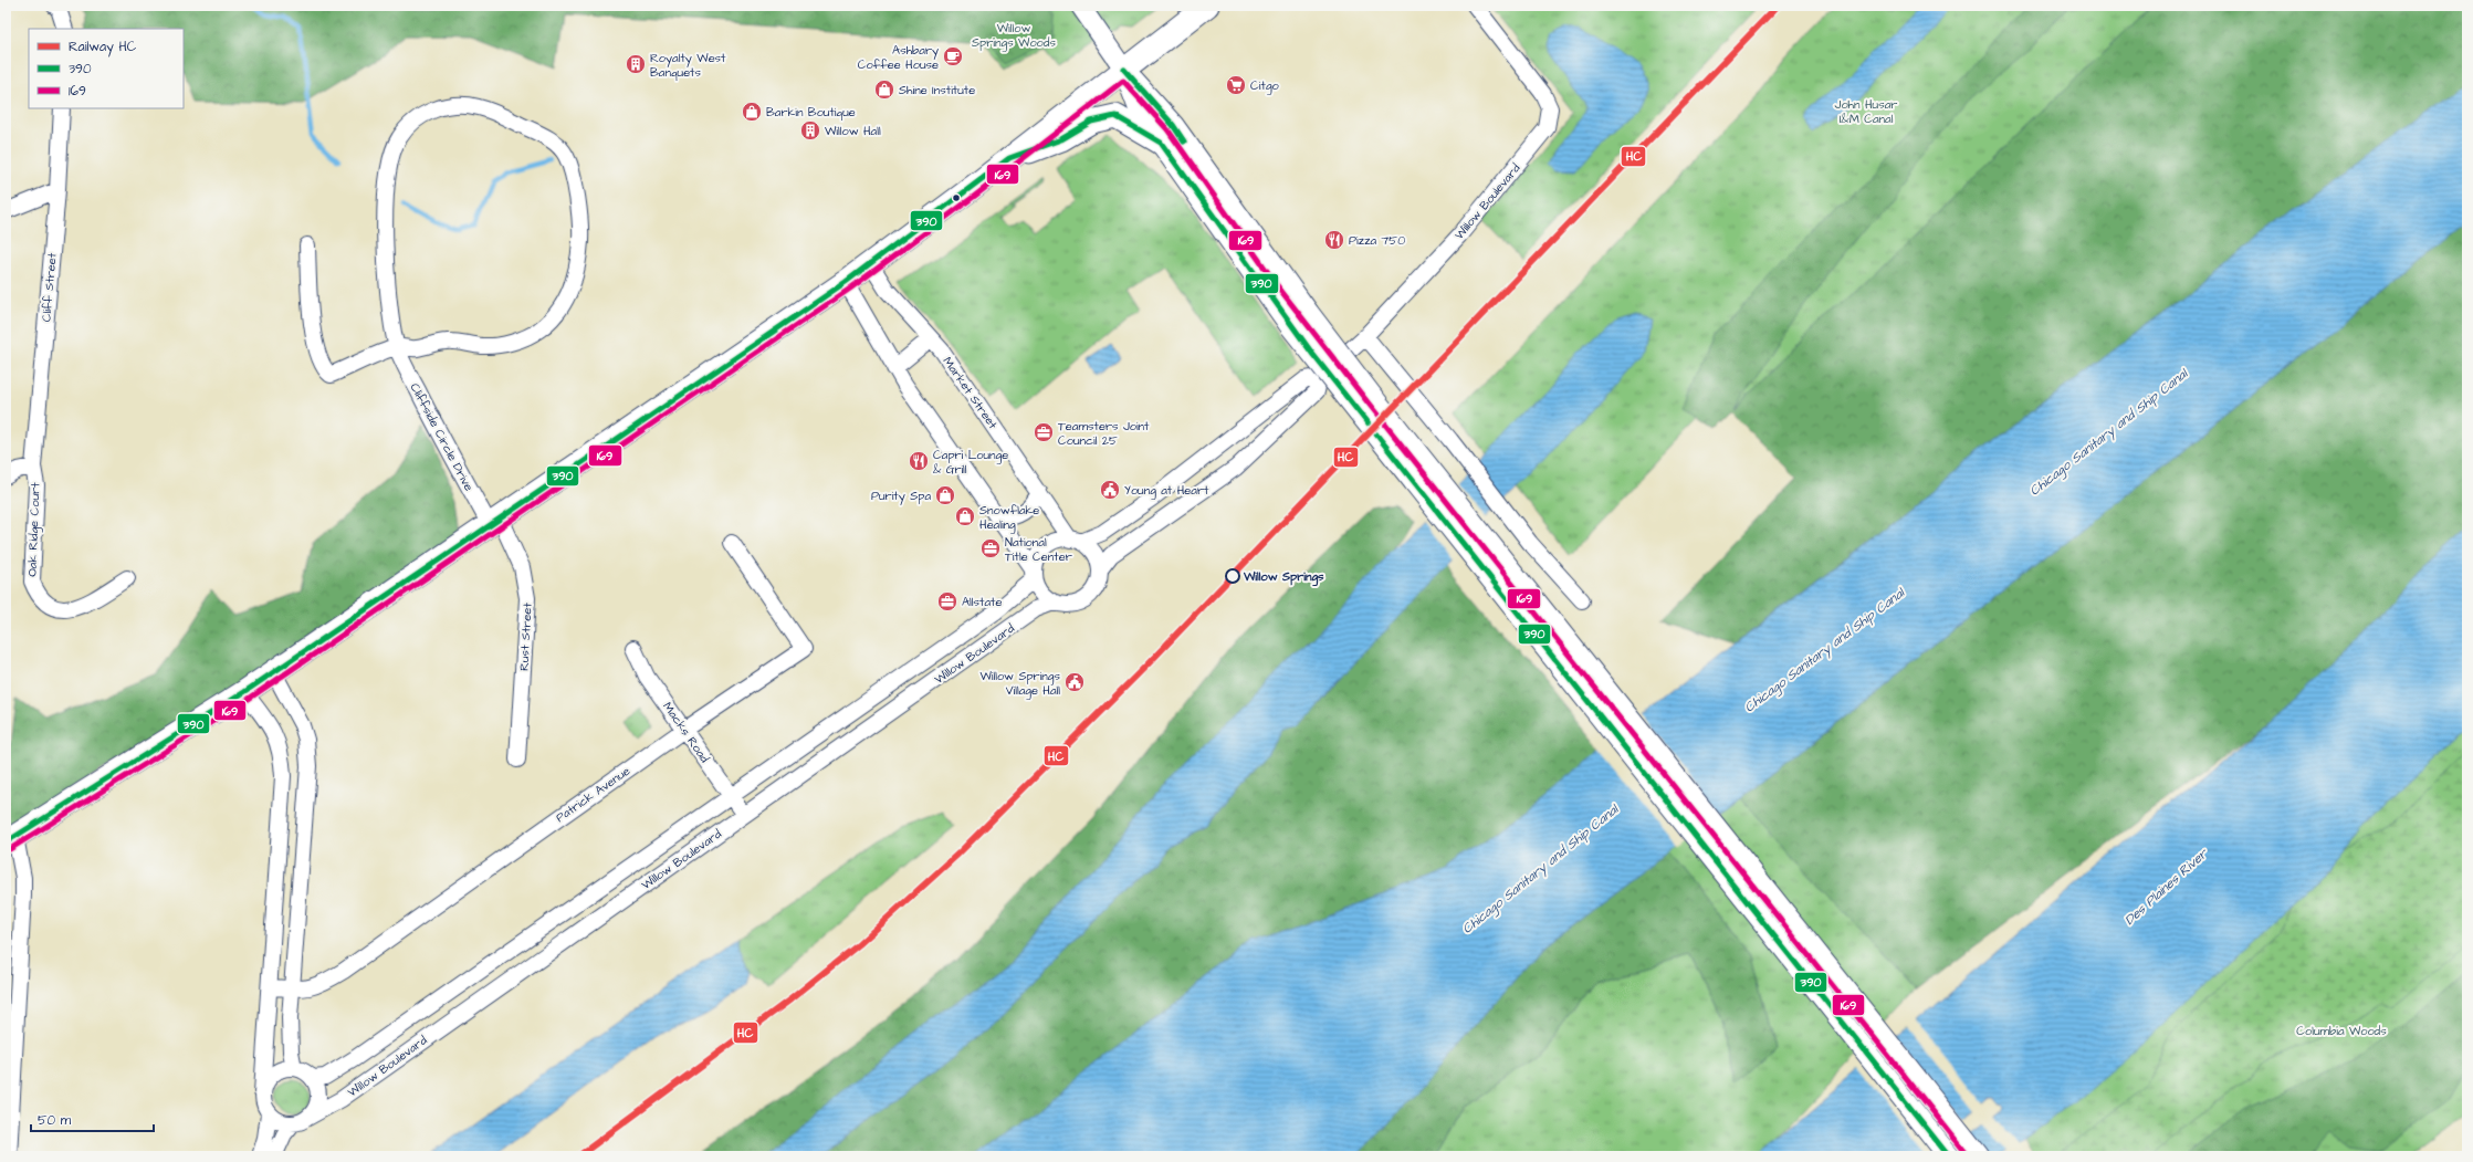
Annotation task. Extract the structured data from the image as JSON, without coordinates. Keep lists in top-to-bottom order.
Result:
{
  "streets": {
    "street": [
      "Willow Boulevard",
      "Cliff Street",
      "Market Street",
      "Cliffside Circle Drive",
      "Oak Ridge Court",
      "Rust Street",
      "Macks Road",
      "Patrick Avenue"
    ]
  },
  "crossings": [
    ["Willow Boulevard", "Market Street"],
    ["Willow Boulevard", "Macks Road"],
    ["Cliff Street", "Oak Ridge Court"],
    ["Cliffside Circle Drive", "Rust Street"],
    ["Macks Road", "Patrick Avenue"]
  ],
  "water": ["Chicago Sanitary and Ship Canal", "Des Plaines River"],
  "parks": ["Willow Springs Woods", "John Husar I&M Canal", "Columbia Woods"],
  "places": {
    "cafe": ["Ashbary Coffee House"],
    "building": ["Royalty West Banquets", "Willow Hall"],
    "supermarket": ["Citgo"],
    "shop": [
      "Shine Institute",
      "Barkin Boutique",
      "Purity Spa",
      "Snowflake Healing"
    ],
    "restaurant": ["Pizza 750", "Capri Lounge & Grill"],
    "office": ["Teamsters Joint Council 25", "National Title Center", "Allstate"],
    "public building": ["Young at Heart", "Willow Springs Village Hall"],
    "other": ["Willow Springs"]
  },
  "lines": ["rail line HC", "transit line 390", "transit line 169"],
  "legend": ["Railway HC", "390", "169"],
  "scale_bar": "50 m"
}
